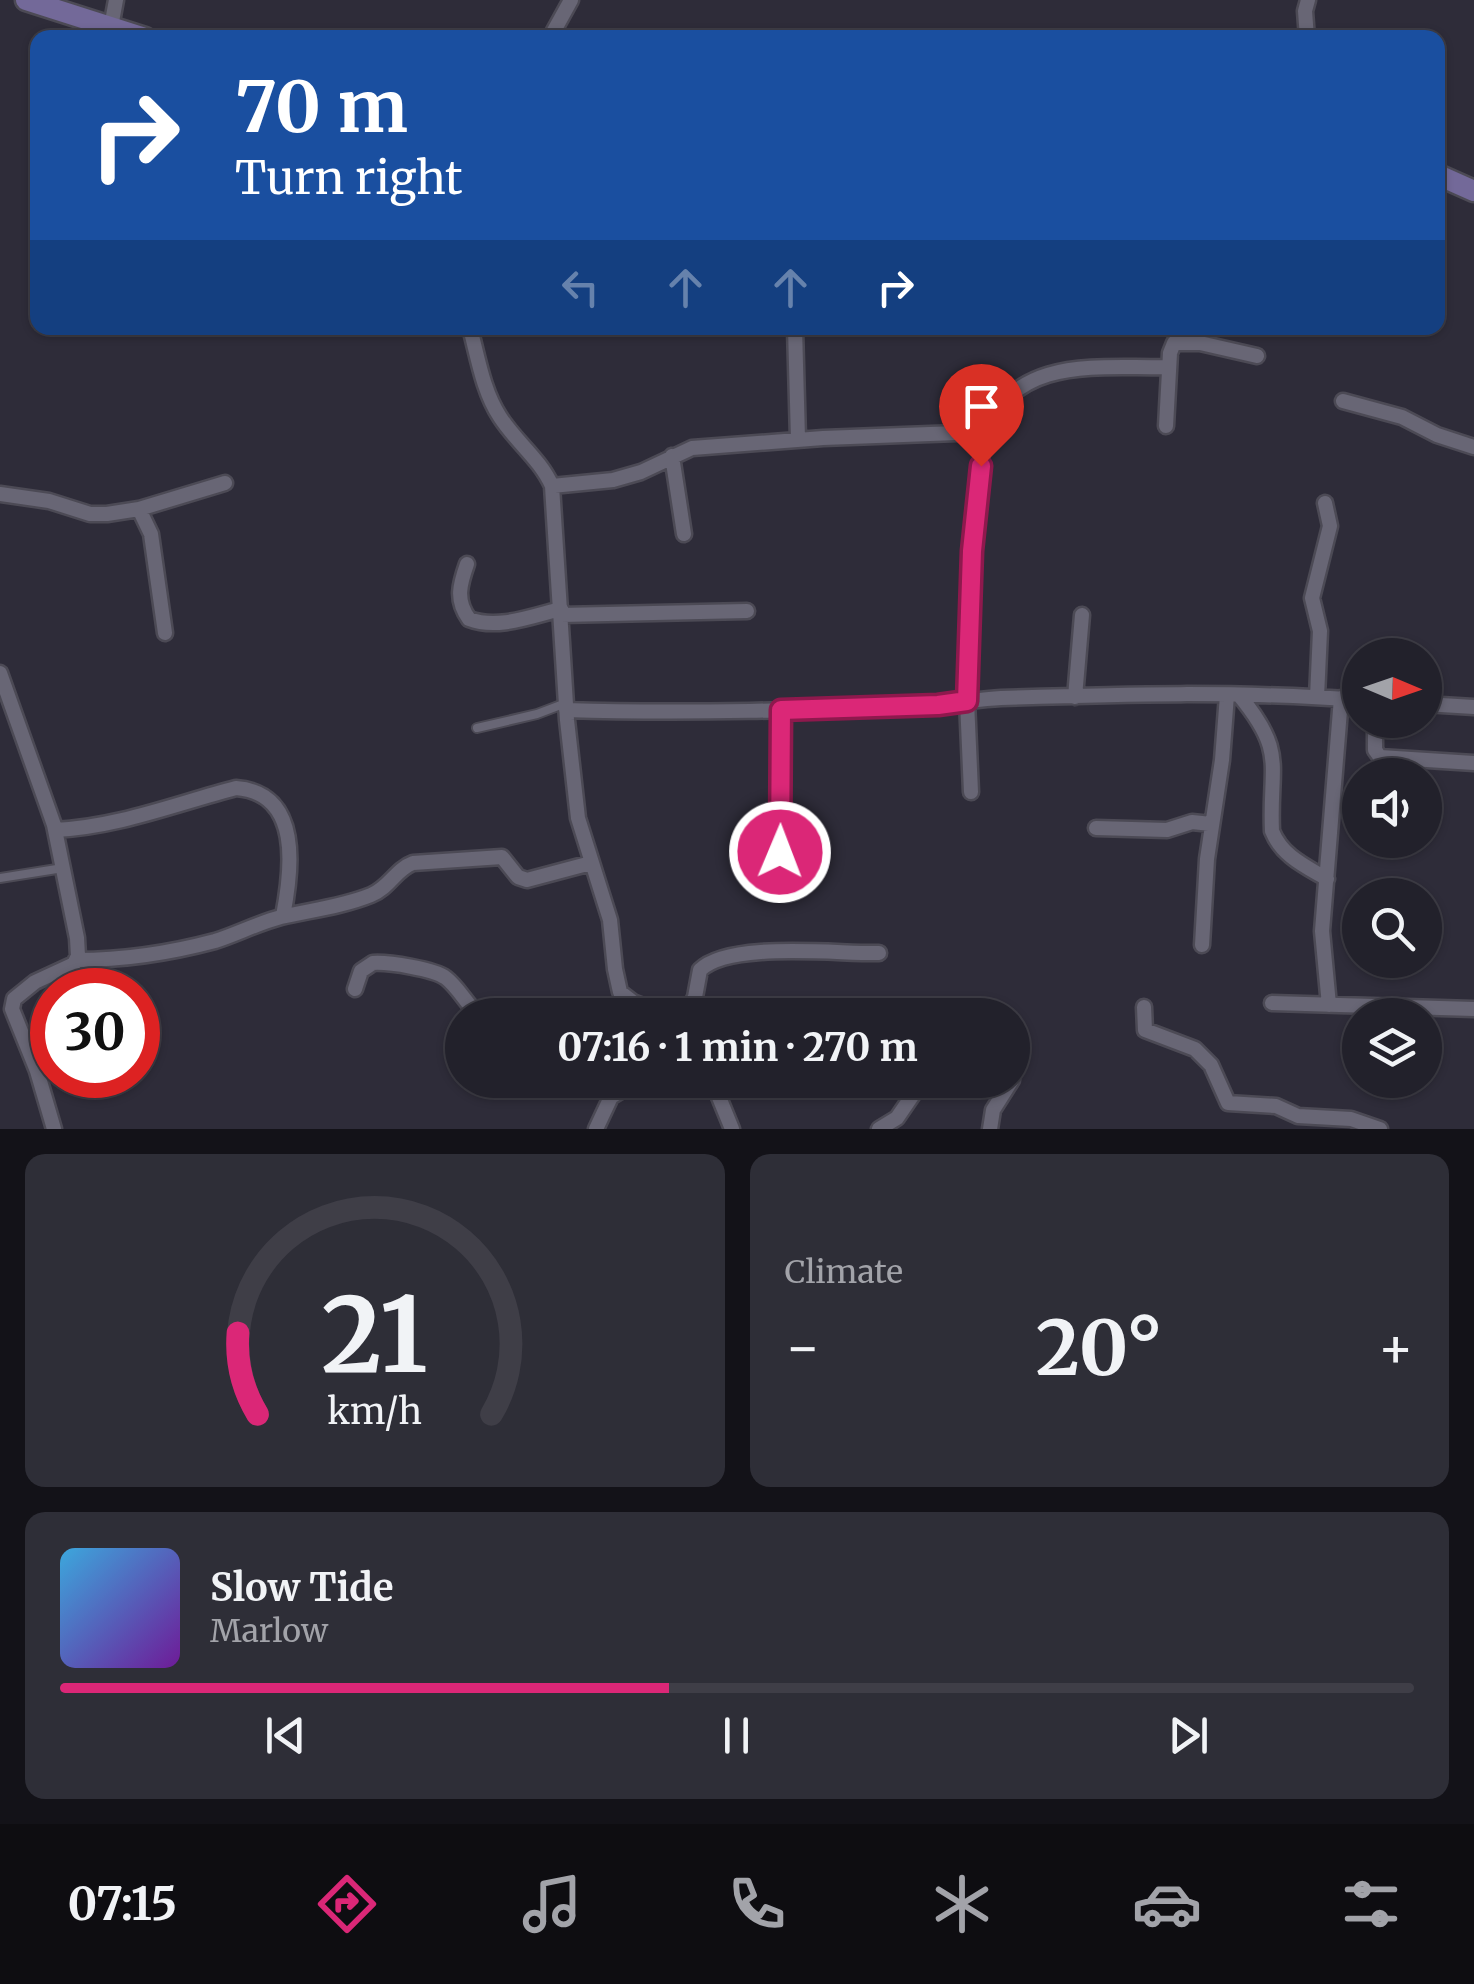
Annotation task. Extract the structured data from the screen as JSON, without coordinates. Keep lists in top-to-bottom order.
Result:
{
  "north": "right",
  "page": {
    "turn": ["70 m", "Turn right"],
    "limit": "30",
    "trip": "07:16 · 1 min · 270 m",
    "tile": "Climate",
    "heat": ["−", "20°", "+"],
    "song": ["Slow Tide", "Marlow"],
    "tabs": "07:15",
    "gauge": ["21", "km/h"]
  }
}
